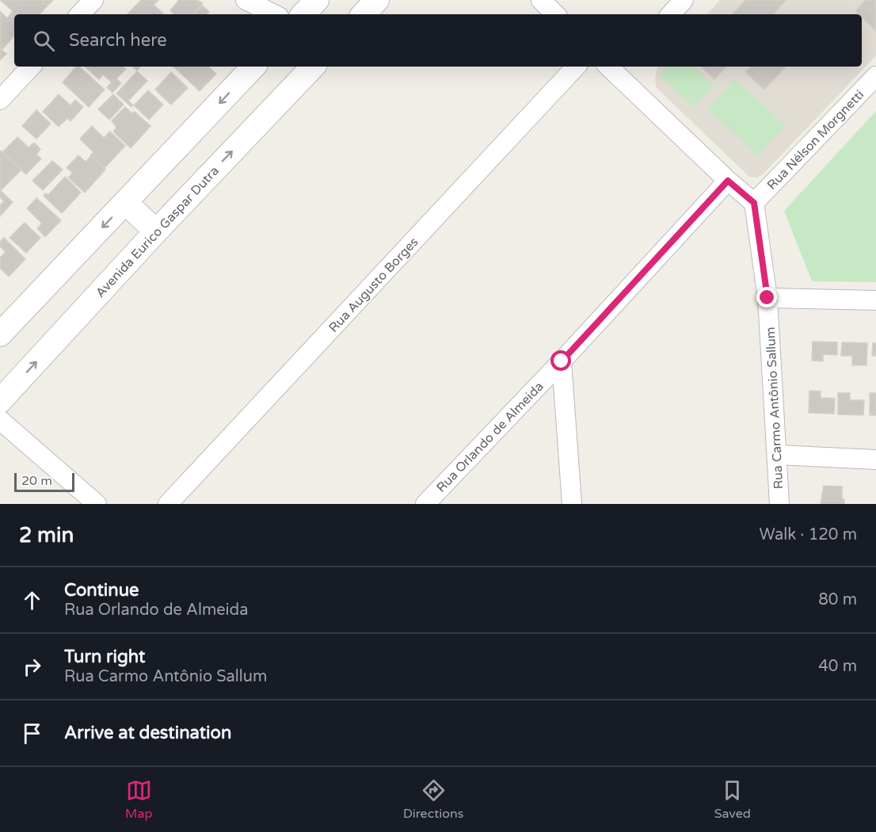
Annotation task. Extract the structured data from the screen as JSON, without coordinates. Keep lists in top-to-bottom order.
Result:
{
  "streets": {
    "street": [
      "Rua Nélson Morgnetti",
      "Avenida Eurico Gaspar Dutra",
      "Rua Augusto Borges",
      "Rua Carmo Antônio Sallum",
      "Rua Orlando de Almeida"
    ]
  },
  "crossings": [
    ["Rua Nélson Morgnetti", "Rua Carmo Antônio Sallum"]
  ],
  "scale_bar": "20 m",
  "page": {
    "search": "Search here",
    "scale": "20 m",
    "heading": ["2 min", "Walk · 120 m"],
    "list": [
      ["Continue", "Rua Orlando de Almeida", "80 m"],
      ["Turn right", "Rua Carmo Antônio Sallum", "40 m"],
      "Arrive at destination"
    ],
    "nav": ["Map", "Directions", "Saved"]
  }
}
